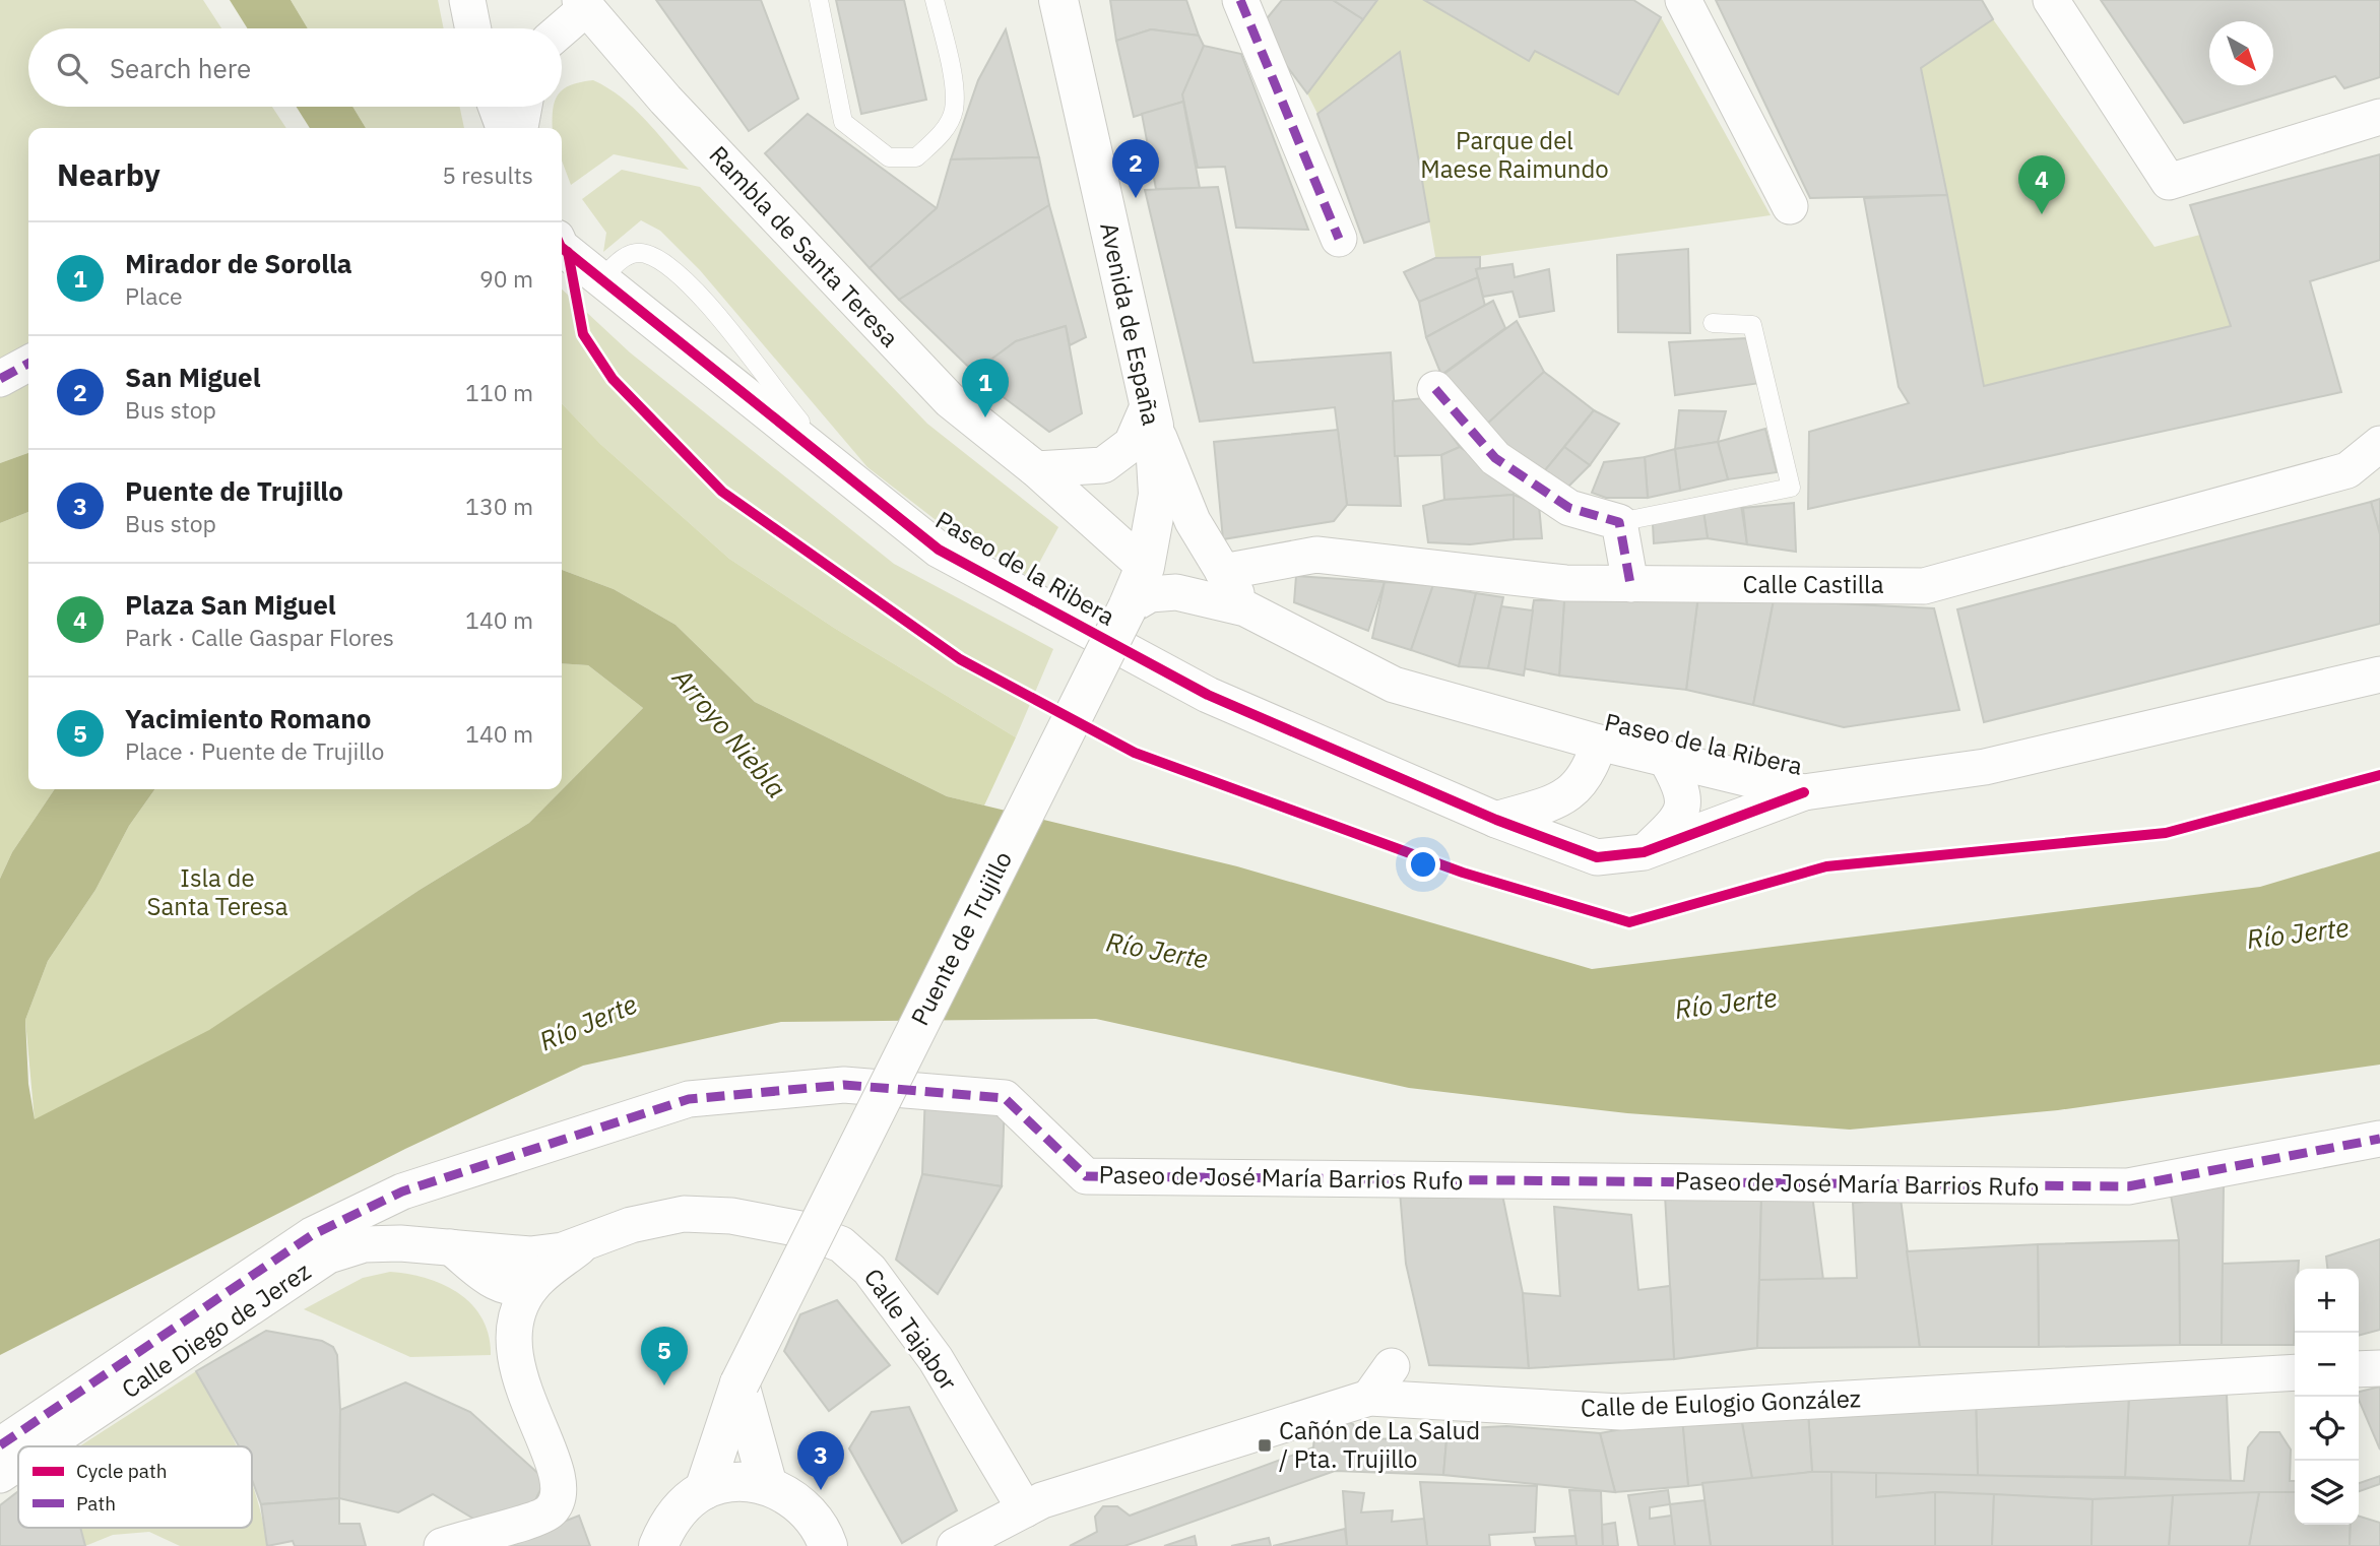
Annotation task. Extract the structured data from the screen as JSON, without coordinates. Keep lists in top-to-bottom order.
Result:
{
  "streets": {
    "main road": ["Avenida de España", "Puente de Trujillo"],
    "street": [
      "Rambla de Santa Teresa",
      "Paseo de la Ribera",
      "Calle Castilla",
      "Paseo de José María Barrios Rufo",
      "Calle Tajabor",
      "Calle Diego de Jerez",
      "Calle de Eulogio González"
    ]
  },
  "crossings": [
    ["Rambla de Santa Teresa", "Avenida de España"],
    ["Avenida de España", "Paseo de la Ribera"],
    ["Avenida de España", "Puente de Trujillo"],
    ["Paseo de la Ribera", "Puente de Trujillo"],
    ["Calle Tajabor", "Calle Diego de Jerez"],
    ["Calle Tajabor", "Calle de Eulogio González"]
  ],
  "water": ["Arroyo Niebla", "Río Jerte"],
  "parks": ["Parque del Maese Raimundo", "Isla de Santa Teresa"],
  "places": {
    "transit": ["Cañón de La Salud / Pta. Trujillo"]
  },
  "legend": ["Cycle path", "Path"],
  "north": "bottom right",
  "page": {
    "search": "Search here",
    "heading": ["Nearby", "5 results"],
    "pins": [
      "2",
      "4",
      "1",
      "5",
      "3"
    ],
    "list": [
      {
        "mark": "1",
        "name": "Mirador de Sorolla",
        "note": "Place",
        "value": "90 m"
      },
      {
        "mark": "2",
        "name": "San Miguel",
        "note": "Bus stop",
        "value": "110 m"
      },
      {
        "mark": "3",
        "name": "Puente de Trujillo",
        "note": "Bus stop",
        "value": "130 m"
      },
      {
        "mark": "4",
        "name": "Plaza San Miguel",
        "note": "Park · Calle Gaspar Flores",
        "value": "140 m"
      },
      {
        "mark": "5",
        "name": "Yacimiento Romano",
        "note": "Place · Puente de Trujillo",
        "value": "140 m"
      }
    ],
    "map_buttons": ["+", "−"]
  }
}
